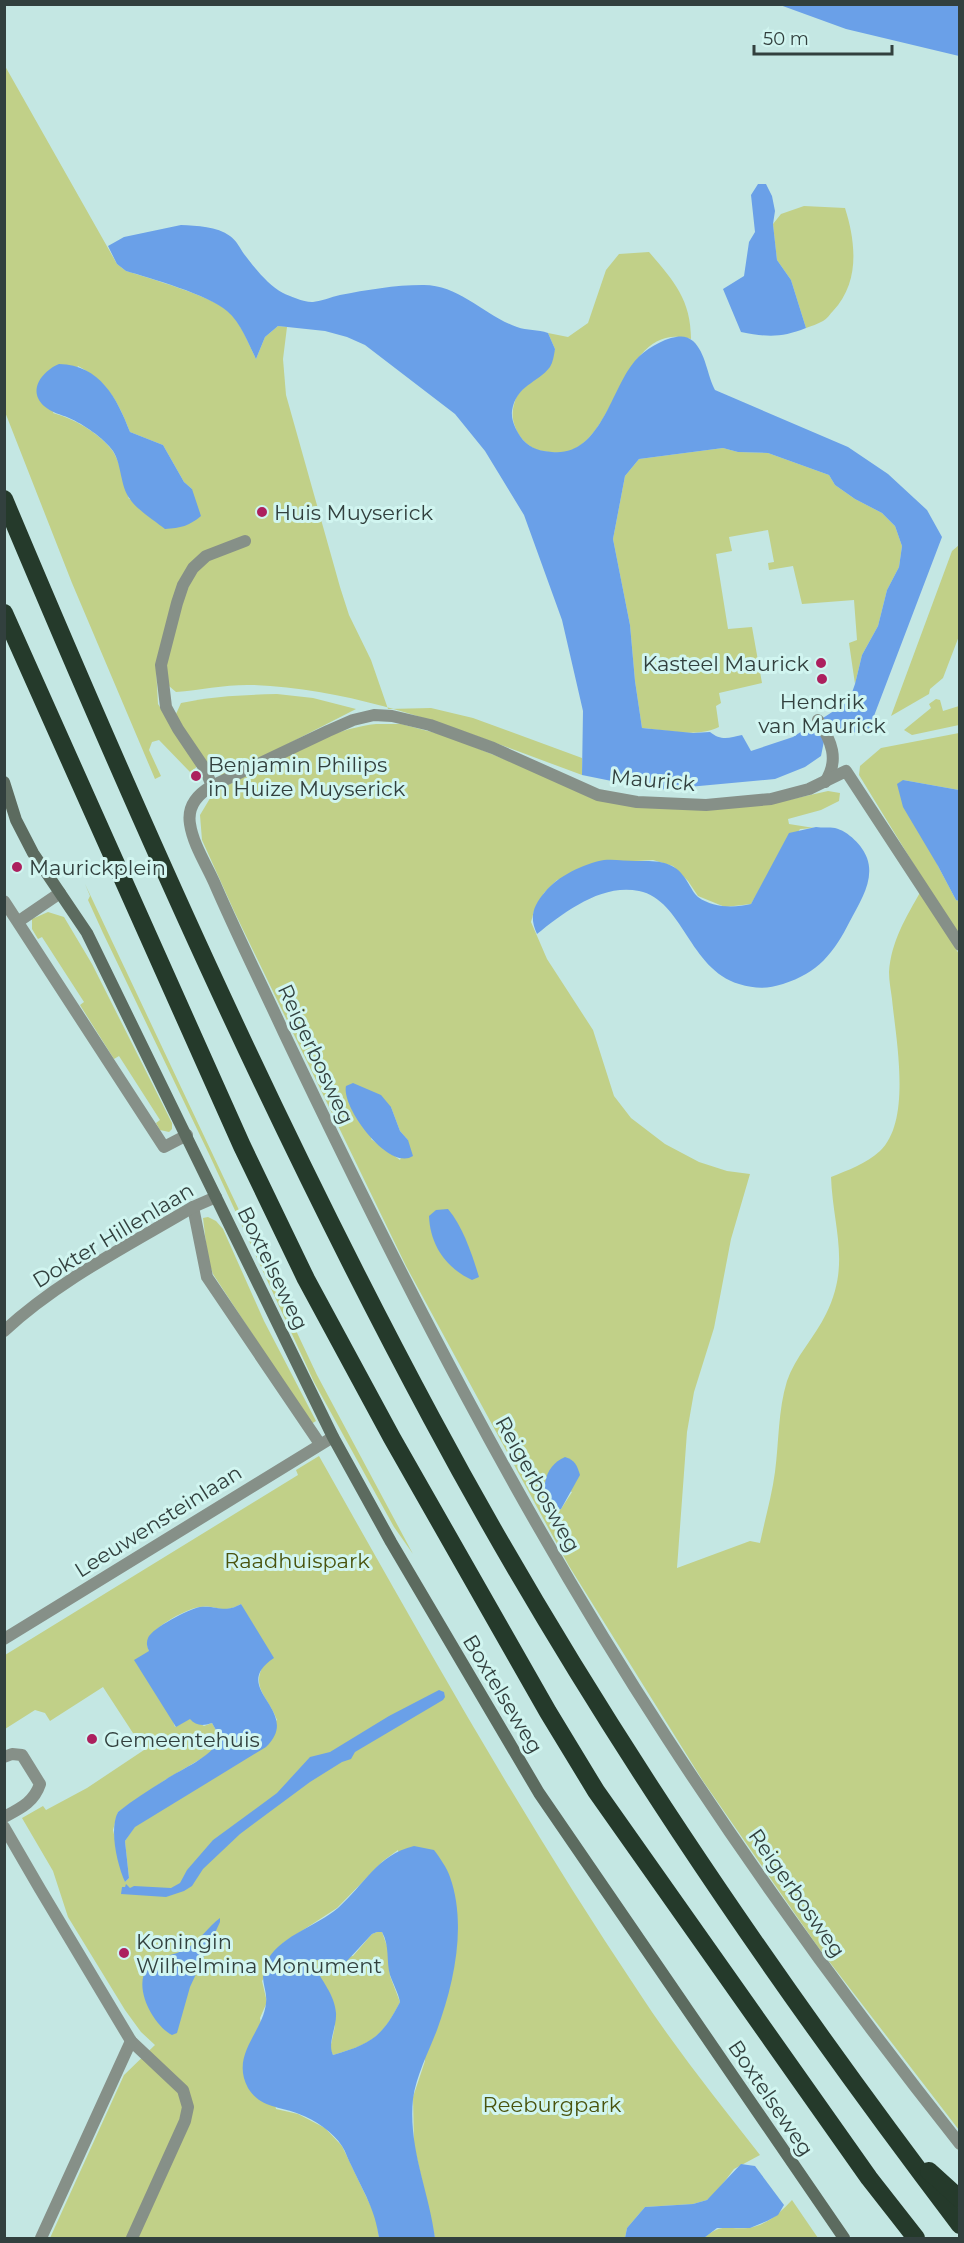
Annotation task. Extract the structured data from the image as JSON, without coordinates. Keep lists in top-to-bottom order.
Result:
{
  "streets": {
    "street": [
      "Maurick",
      "Reigerbosweg",
      "Dokter Hillenlaan",
      "Boxtelseweg",
      "Leeuwensteinlaan"
    ]
  },
  "crossings": [
    ["Maurick", "Reigerbosweg"],
    ["Dokter Hillenlaan", "Boxtelseweg"],
    ["Boxtelseweg", "Leeuwensteinlaan"]
  ],
  "parks": ["Raadhuispark", "Reeburgpark"],
  "places": [
    "Huis Muyserick",
    "Kasteel Maurick",
    "Hendrik van Maurick",
    "Benjamin Philips in Huize Muyserick",
    "Maurickplein",
    "Gemeentehuis",
    "Koningin Wilhelmina Monument"
  ],
  "scale_bar": "50 m"
}
